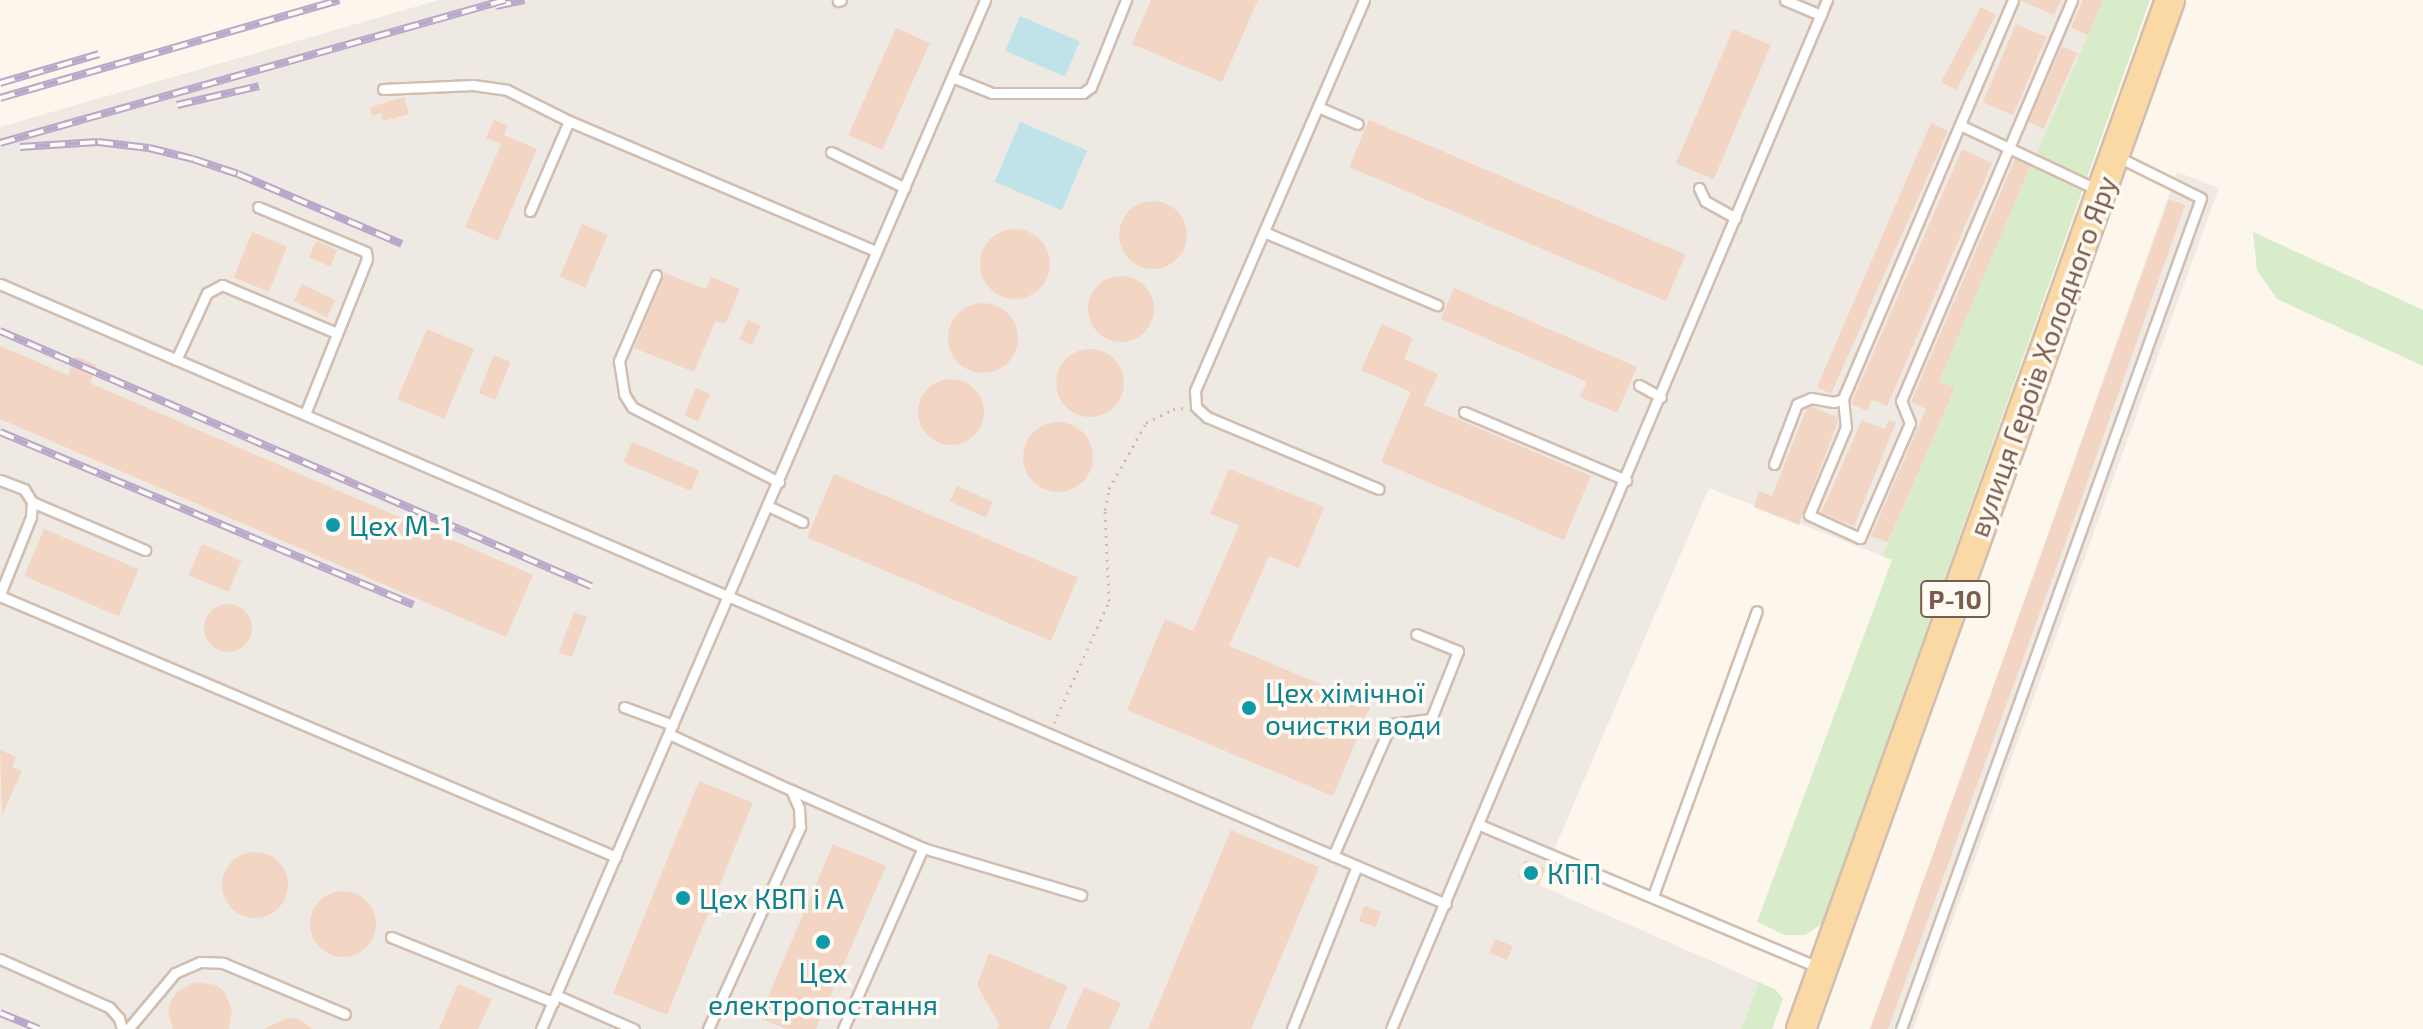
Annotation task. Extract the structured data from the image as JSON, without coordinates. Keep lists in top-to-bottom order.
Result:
{
  "streets": {
    "main road": ["вулиця Героїв Холодного Яру", "Р-10"]
  },
  "places": [
    "Цех М-1",
    "Цех хімічної очистки води",
    "КПП",
    "Цех КВП і А",
    "Цех електропостання"
  ]
}
